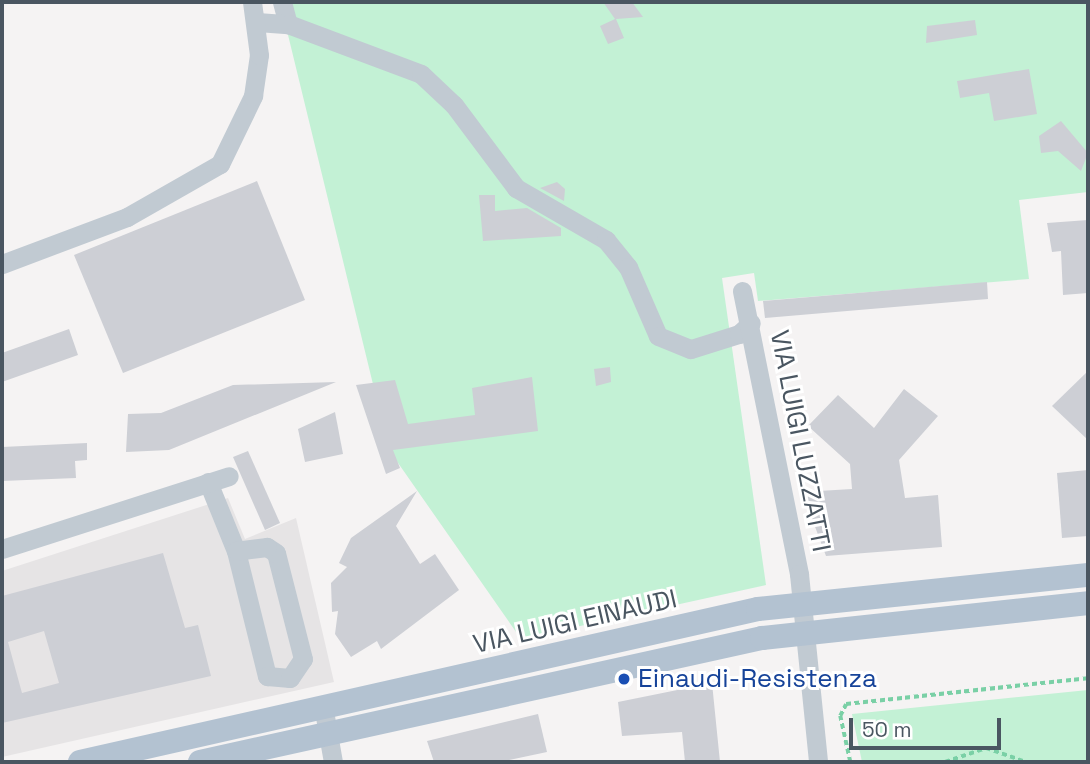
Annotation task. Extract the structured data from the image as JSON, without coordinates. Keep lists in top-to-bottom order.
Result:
{
  "streets": {
    "main road": ["VIA LUIGI EINAUDI"],
    "street": ["VIA LUIGI LUZZATTI"]
  },
  "crossings": [
    ["VIA LUIGI LUZZATTI", "VIA LUIGI EINAUDI"]
  ],
  "places": ["Einaudi-Resistenza"],
  "scale_bar": "50 m"
}
